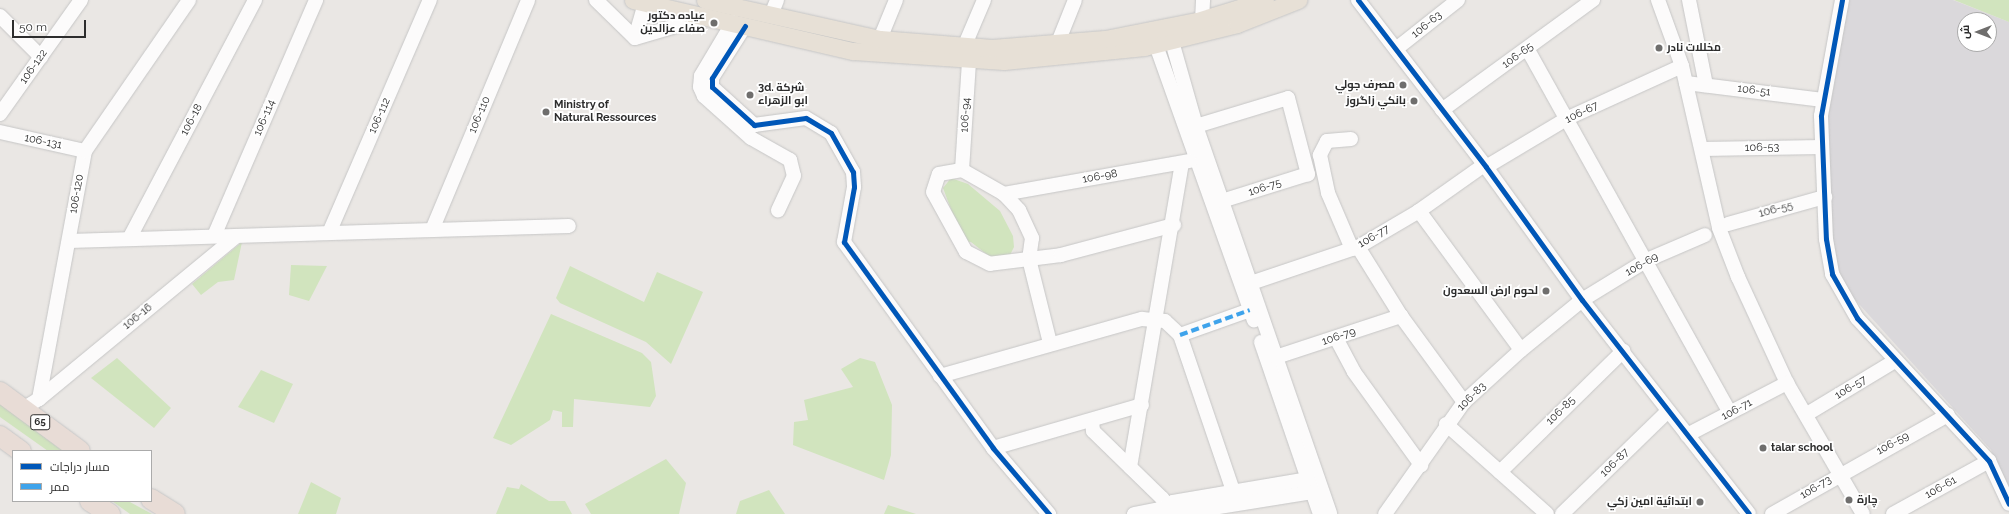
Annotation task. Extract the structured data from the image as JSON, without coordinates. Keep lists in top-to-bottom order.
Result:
{
  "streets": {
    "highway": ["65"],
    "street": [
      "106-63",
      "106-65",
      "106-122",
      "106-51",
      "106-67",
      "106-110",
      "106-94",
      "106-112",
      "106-114",
      "106-18",
      "106-131",
      "106-53",
      "106-98",
      "106-75",
      "106-120",
      "106-55",
      "106-77",
      "106-69",
      "106-16",
      "106-79",
      "106-57",
      "106-83",
      "106-71",
      "106-85",
      "106-59",
      "106-87",
      "106-73",
      "106-61"
    ]
  },
  "crossings": [
    ["106-67", "106-77"],
    ["106-131", "106-120"],
    ["106-120", "106-16"],
    ["106-120", "65"],
    ["106-69", "106-83"],
    ["106-16", "65"],
    ["106-59", "106-73"]
  ],
  "places": [
    "عياده دكتور صفاء عزالدين",
    "مخللات نادر",
    "مصرف جولي",
    "3d. شركة ابو الزهراء",
    "بانكي زاگروز",
    "Ministry of Natural Ressources",
    "لحوم ارض السعدون",
    "talar school",
    "چارة",
    "ابتدائية امين زكي"
  ],
  "legend": ["مسار دراجات", "ممر"],
  "scale_bar": "50 m",
  "north": "left"
}
